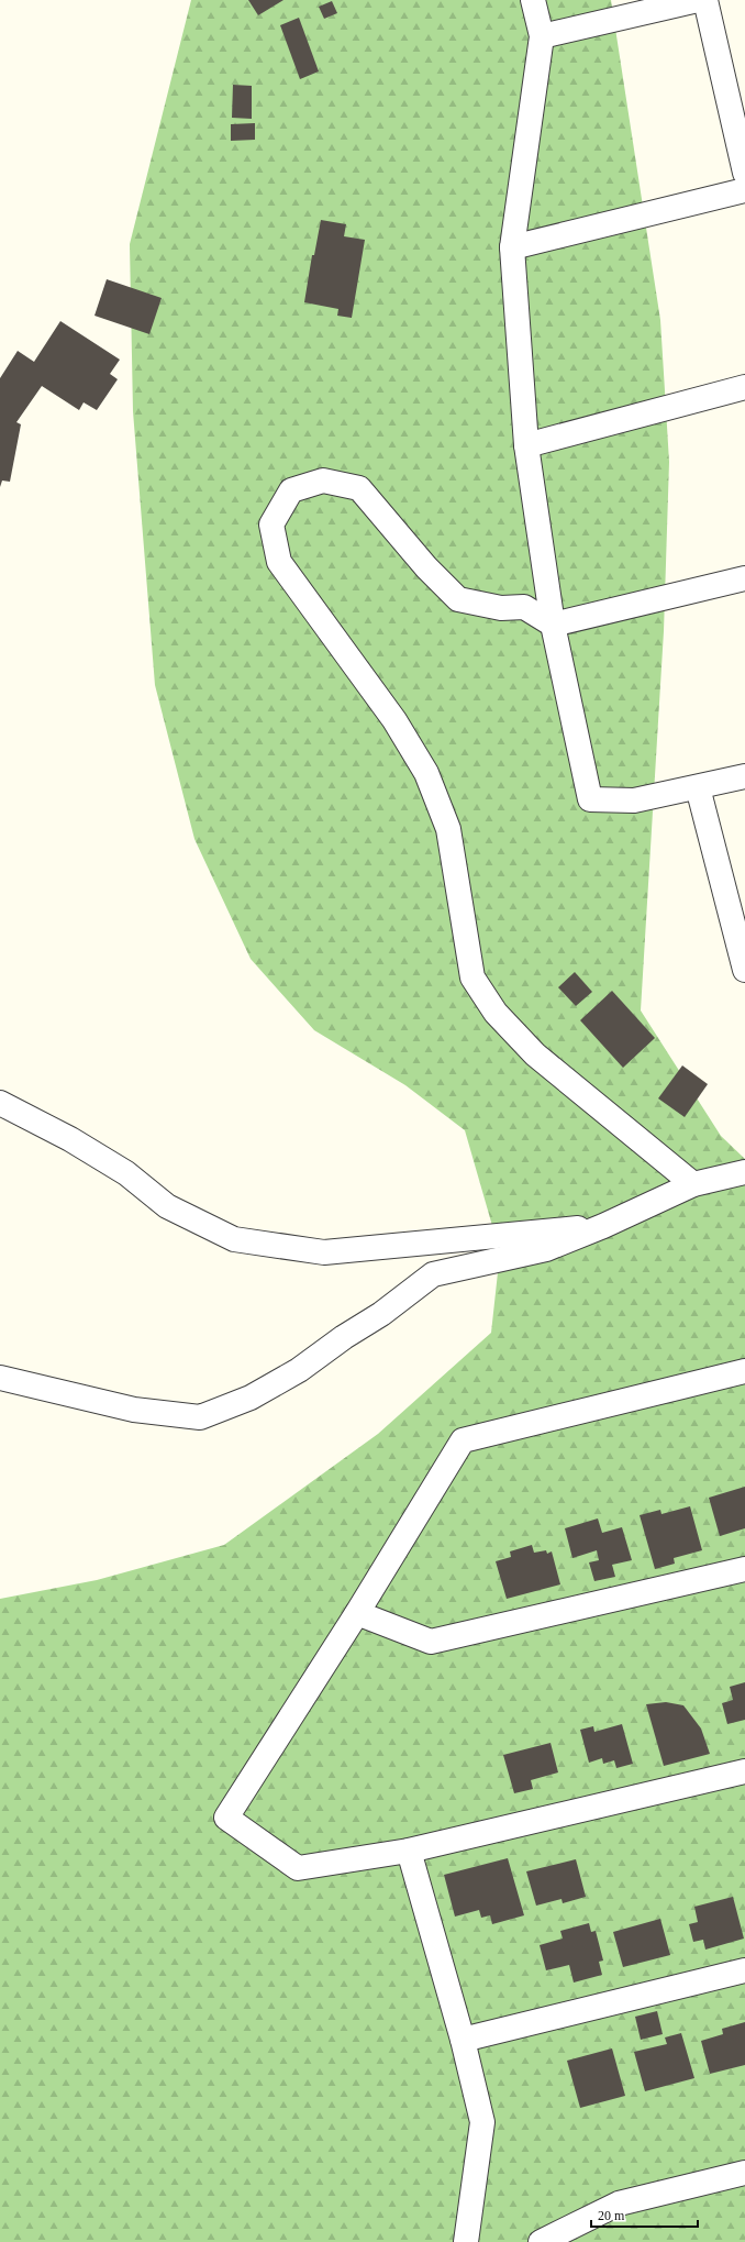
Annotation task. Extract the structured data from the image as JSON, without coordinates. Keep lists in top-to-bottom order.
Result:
{
  "scale_bar": "20 m"
}
